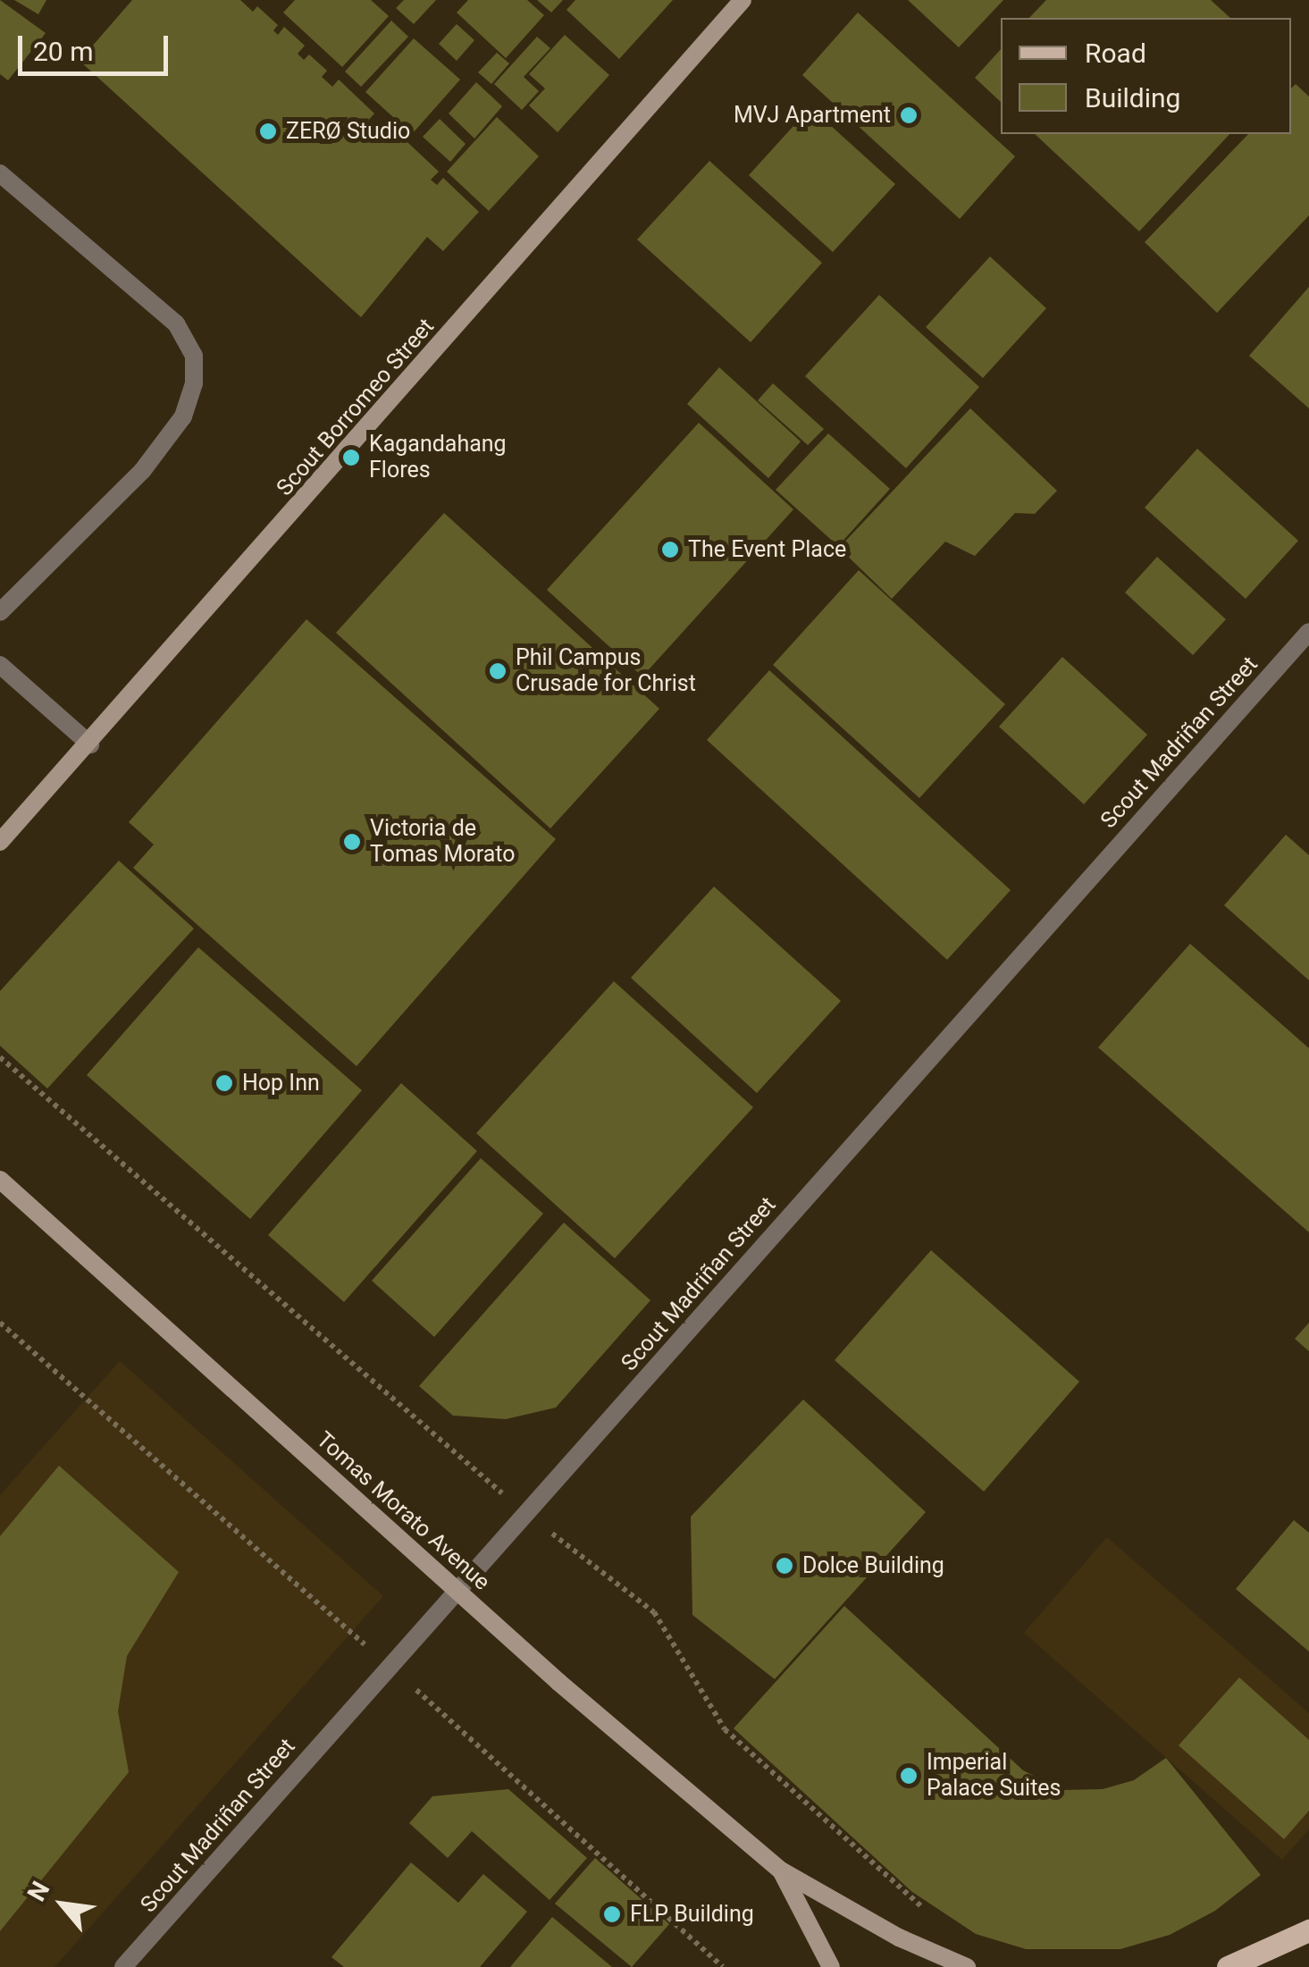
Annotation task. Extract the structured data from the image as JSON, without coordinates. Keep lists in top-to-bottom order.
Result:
{
  "streets": {
    "street": ["Scout Borromeo Street", "Scout Madriñan Street", "Tomas Morato Avenue"]
  },
  "crossings": [
    ["Scout Madriñan Street", "Tomas Morato Avenue"]
  ],
  "places": [
    "MVJ Apartment",
    "ZERØ Studio",
    "Kagandahang Flores",
    "The Event Place",
    "Phil Campus Crusade for Christ",
    "Victoria de Tomas Morato",
    "Hop Inn",
    "Dolce Building",
    "Imperial Palace Suites",
    "FLP Building"
  ],
  "legend": ["Road", "Building"],
  "scale_bar": "20 m",
  "north": "top left"
}
